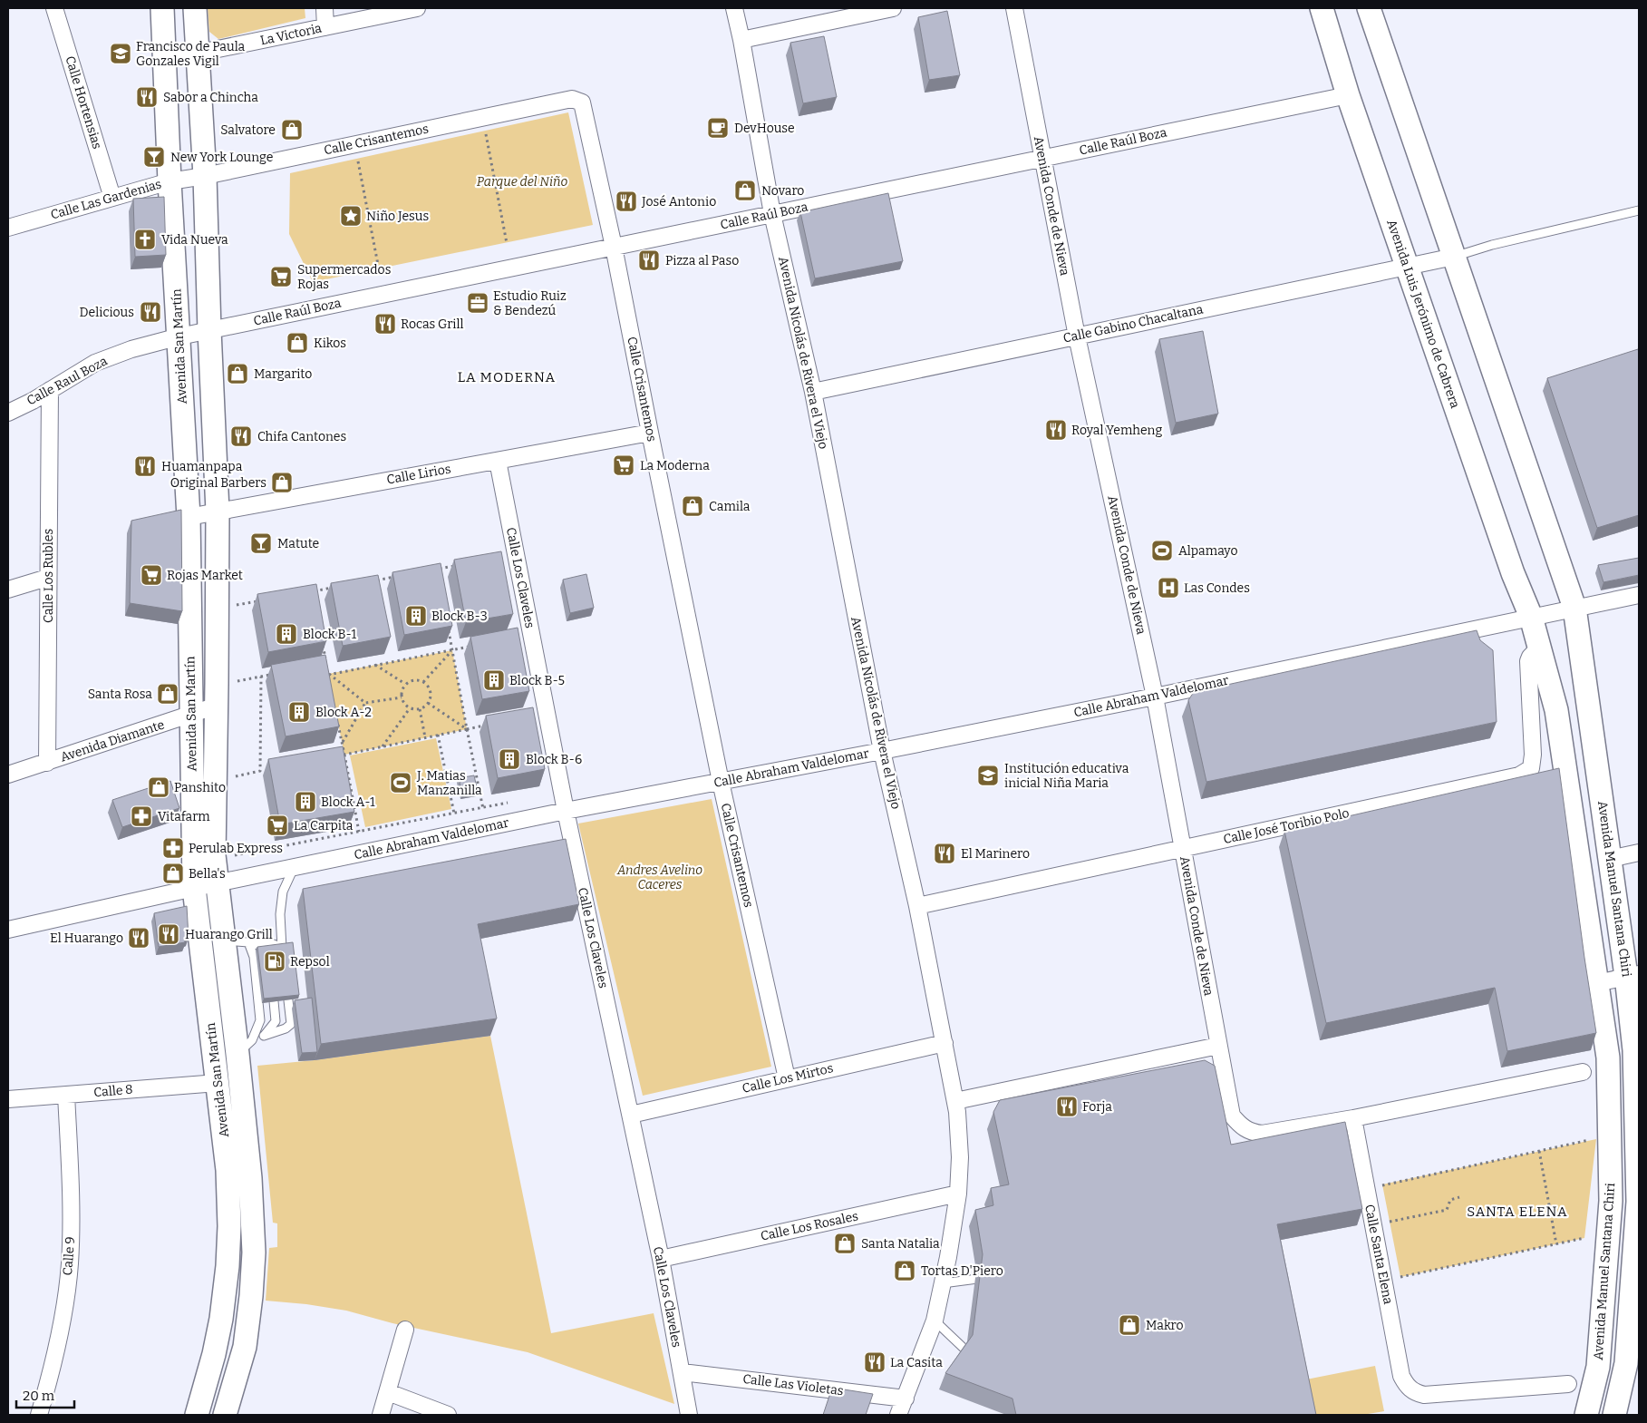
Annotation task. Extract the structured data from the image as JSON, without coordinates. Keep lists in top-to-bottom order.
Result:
{
  "streets": {
    "street": [
      "La Victoria",
      "Calle Hortensias",
      "Calle Crisantemos",
      "Calle Raúl Boza",
      "Calle Las Gardenias",
      "Avenida Conde de Nieva",
      "Avenida Luis Jerónimo de Cabrera",
      "Calle Gabino Chacaltana",
      "Avenida San Martín",
      "Avenida Nicolás de Rivera el Viejo",
      "Calle Raul Boza",
      "Calle Lirios",
      "Calle Los Rubles",
      "Calle Los Claveles",
      "Calle Abraham Valdelomar",
      "Avenida Diamante",
      "Calle José Toribio Polo",
      "Avenida Manuel Santana Chiri",
      "Calle Los Mirtos",
      "Calle 8",
      "Calle Los Rosales",
      "Calle Santa Elena",
      "Calle 9",
      "Calle Las Violetas"
    ]
  },
  "crossings": [
    ["La Victoria", "Avenida San Martín"],
    ["Calle Hortensias", "Calle Las Gardenias"],
    ["Calle Crisantemos", "Calle Raúl Boza"],
    ["Calle Crisantemos", "Calle Las Gardenias"],
    ["Calle Crisantemos", "Avenida San Martín"],
    ["Calle Crisantemos", "Calle Lirios"],
    ["Calle Crisantemos", "Calle Abraham Valdelomar"],
    ["Calle Crisantemos", "Calle Los Mirtos"],
    ["Calle Raúl Boza", "Avenida Conde de Nieva"],
    ["Calle Raúl Boza", "Avenida Luis Jerónimo de Cabrera"],
    ["Calle Raúl Boza", "Avenida San Martín"],
    ["Calle Raúl Boza", "Avenida Nicolás de Rivera el Viejo"],
    ["Calle Raúl Boza", "Calle Raul Boza"],
    ["Calle Las Gardenias", "Avenida San Martín"],
    ["Avenida Conde de Nieva", "Calle Gabino Chacaltana"],
    ["Avenida Conde de Nieva", "Calle Abraham Valdelomar"],
    ["Avenida Conde de Nieva", "Calle José Toribio Polo"],
    ["Avenida Conde de Nieva", "Calle Santa Elena"],
    ["Avenida Luis Jerónimo de Cabrera", "Calle Gabino Chacaltana"],
    ["Avenida Luis Jerónimo de Cabrera", "Calle Abraham Valdelomar"],
    ["Avenida Luis Jerónimo de Cabrera", "Avenida Manuel Santana Chiri"],
    ["Calle Gabino Chacaltana", "Avenida Nicolás de Rivera el Viejo"],
    ["Avenida San Martín", "Calle Raul Boza"],
    ["Avenida San Martín", "Calle Lirios"],
    ["Avenida San Martín", "Calle Abraham Valdelomar"],
    ["Avenida San Martín", "Avenida Diamante"],
    ["Avenida San Martín", "Calle 8"],
    ["Avenida Nicolás de Rivera el Viejo", "Calle Abraham Valdelomar"],
    ["Avenida Nicolás de Rivera el Viejo", "Calle José Toribio Polo"],
    ["Avenida Nicolás de Rivera el Viejo", "Calle Los Mirtos"],
    ["Avenida Nicolás de Rivera el Viejo", "Calle Los Rosales"],
    ["Avenida Nicolás de Rivera el Viejo", "Calle Las Violetas"],
    ["Calle Raul Boza", "Calle Los Rubles"],
    ["Calle Lirios", "Calle Los Claveles"],
    ["Calle Los Rubles", "Avenida Diamante"],
    ["Calle Los Claveles", "Calle Abraham Valdelomar"],
    ["Calle Los Claveles", "Calle Los Mirtos"],
    ["Calle Los Claveles", "Calle Los Rosales"],
    ["Calle Los Claveles", "Calle Las Violetas"],
    ["Calle Abraham Valdelomar", "Avenida Manuel Santana Chiri"],
    ["Calle José Toribio Polo", "Avenida Manuel Santana Chiri"],
    ["Calle 8", "Calle 9"]
  ],
  "districts": ["LA MODERNA", "SANTA ELENA"],
  "parks": ["Parque del Niño", "Andres Avelino Caceres"],
  "places": {
    "school or university": ["Francisco de Paula Gonzales Vigil", "Institución educativa inicial Niña Maria"],
    "restaurant": [
      "Sabor a Chincha",
      "José Antonio",
      "Pizza al Paso",
      "Delicious",
      "Rocas Grill",
      "Royal Yemheng",
      "Chifa Cantones",
      "Huamanpapa",
      "El Marinero",
      "Huarango Grill",
      "El Huarango",
      "Forja",
      "La Casita"
    ],
    "cafe": ["DevHouse"],
    "shop": [
      "Salvatore",
      "Novaro",
      "Kikos",
      "Margarito",
      "Original Barbers",
      "Camila",
      "Santa Rosa",
      "Panshito",
      "Bella's",
      "Santa Natalia",
      "Tortas D'Piero",
      "Makro"
    ],
    "bar": ["New York Lounge", "Matute"],
    "place": ["Niño Jesus"],
    "church": ["Vida Nueva"],
    "supermarket": [
      "Supermercados Rojas",
      "La Moderna",
      "Rojas Market",
      "La Carpita"
    ],
    "office": ["Estudio Ruiz & Bendezú"],
    "sports": ["Alpamayo", "J. Matias Manzanilla"],
    "hospital": ["Las Condes"],
    "building": [
      "Block B-3",
      "Block B-1",
      "Block B-5",
      "Block A-2",
      "Block B-6",
      "Block A-1"
    ],
    "pharmacy": ["Vitafarm", "Perulab Express"],
    "fuel station": ["Repsol"]
  },
  "scale_bar": "20 m"
}
